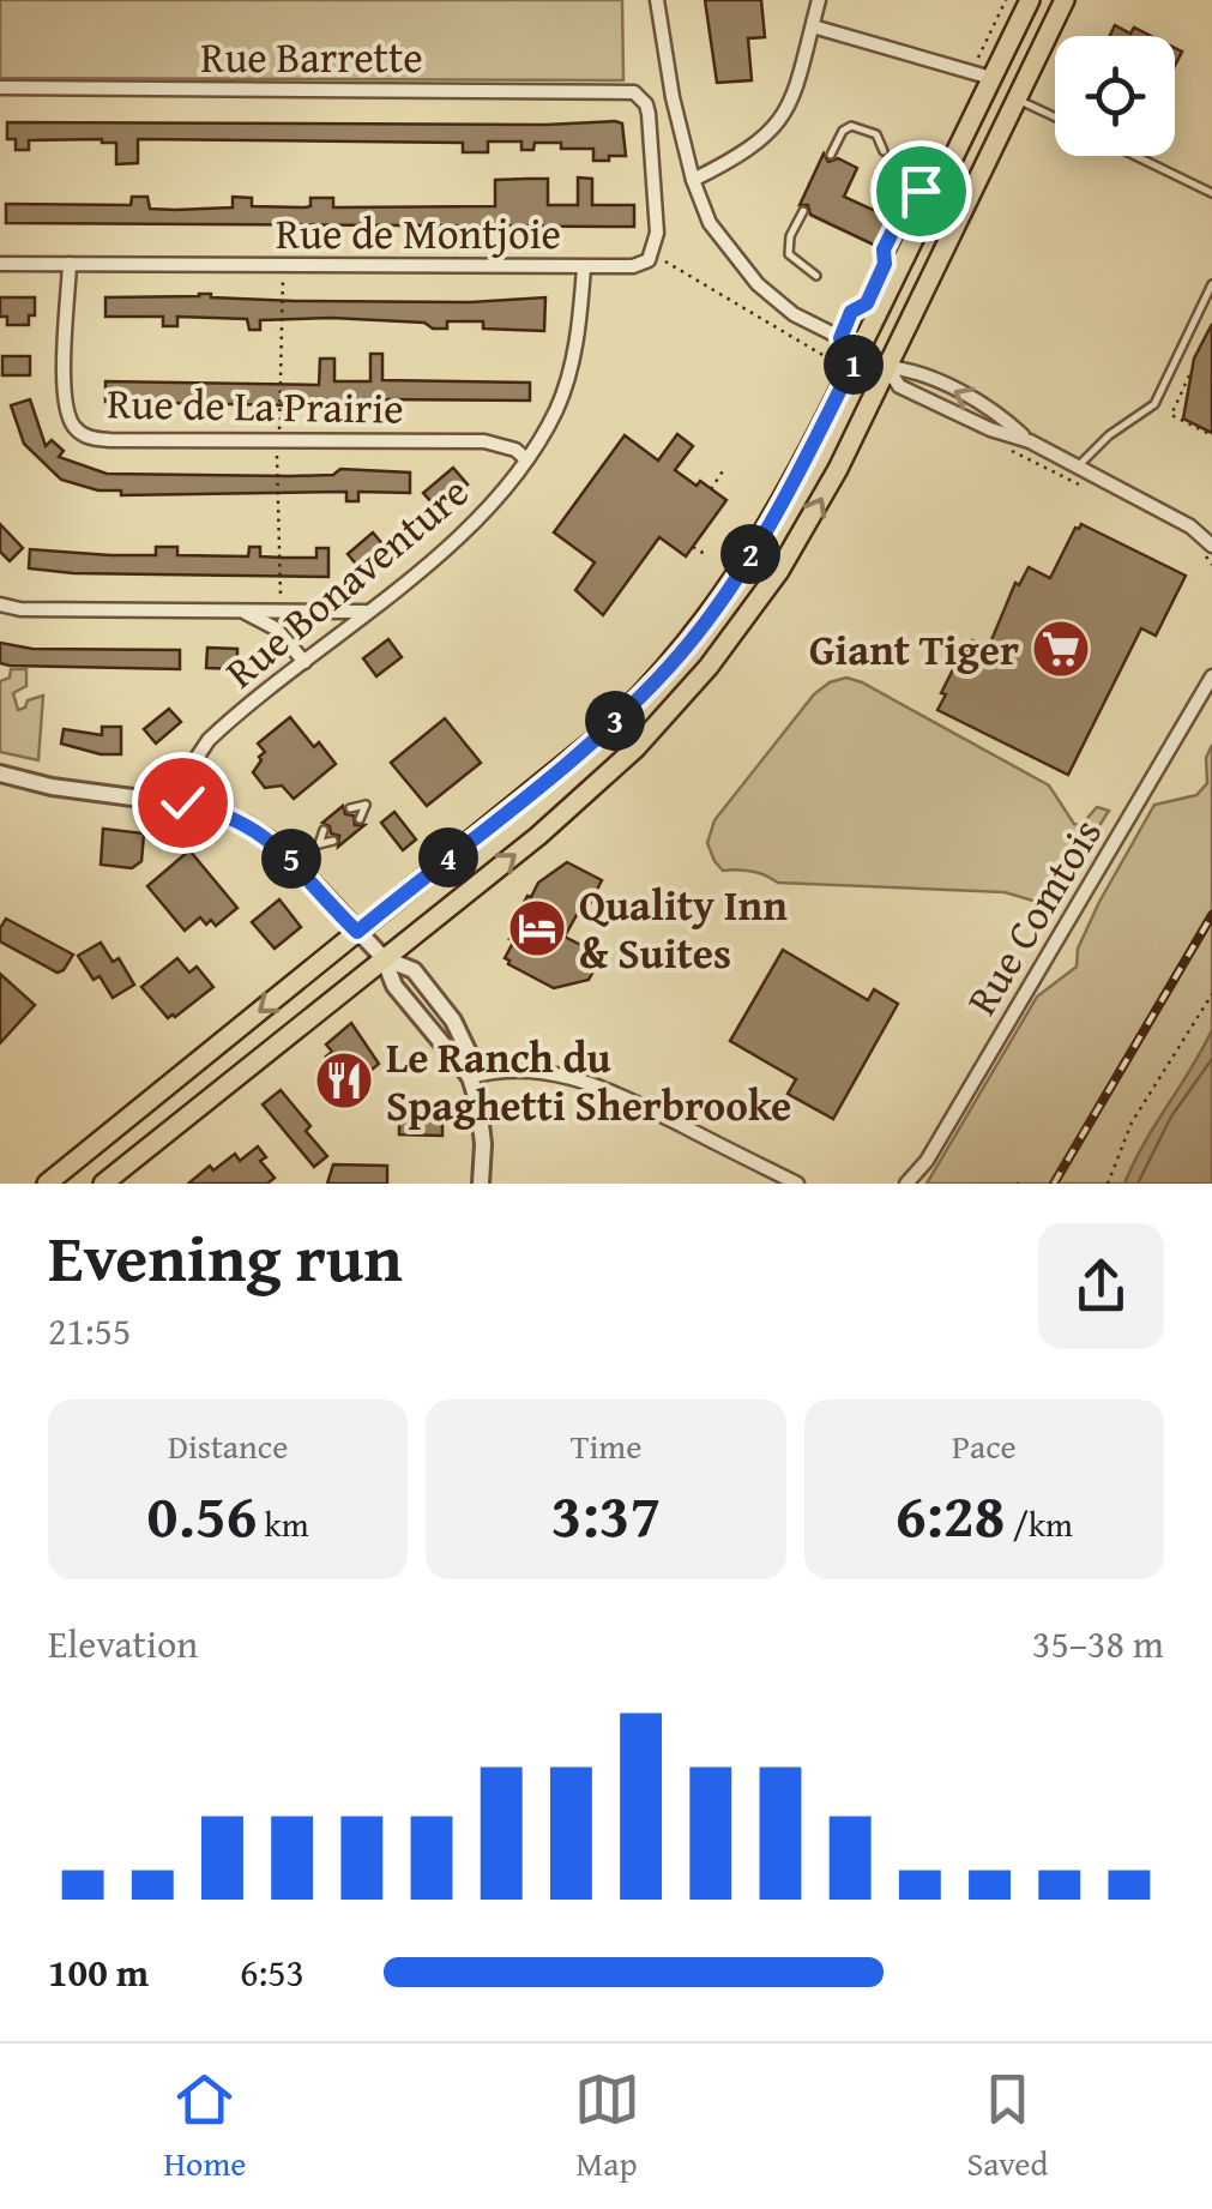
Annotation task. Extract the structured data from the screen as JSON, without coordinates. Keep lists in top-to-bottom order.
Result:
{
  "streets": {
    "street": [
      "Rue Barrette",
      "Rue de Montjoie",
      "Rue de La Prairie",
      "Rue Bonaventure",
      "Rue Comtois"
    ]
  },
  "crossings": [
    ["Rue Barrette", "Rue de Montjoie"],
    ["Rue de Montjoie", "Rue de La Prairie"],
    ["Rue de Montjoie", "Rue Bonaventure"],
    ["Rue de La Prairie", "Rue Bonaventure"]
  ],
  "places": {
    "supermarket": ["Giant Tiger"],
    "hotel": ["Quality Inn & Suites"],
    "restaurant": ["Le Ranch du Spaghetti Sherbrooke"]
  },
  "page": {
    "pins": [
      "1",
      "2",
      "3",
      "4",
      "5"
    ],
    "heading": ["Evening run", "21:55"],
    "stats": [
      ["Distance", "0.56 km"],
      ["Time", "3:37"],
      ["Pace", "6:28 /km"]
    ],
    "chart": ["Elevation", "35–38 m"],
    "list": [
      {
        "name": "100 m",
        "note": "6:53"
      }
    ],
    "tabs": ["Home", "Map", "Saved"]
  }
}
